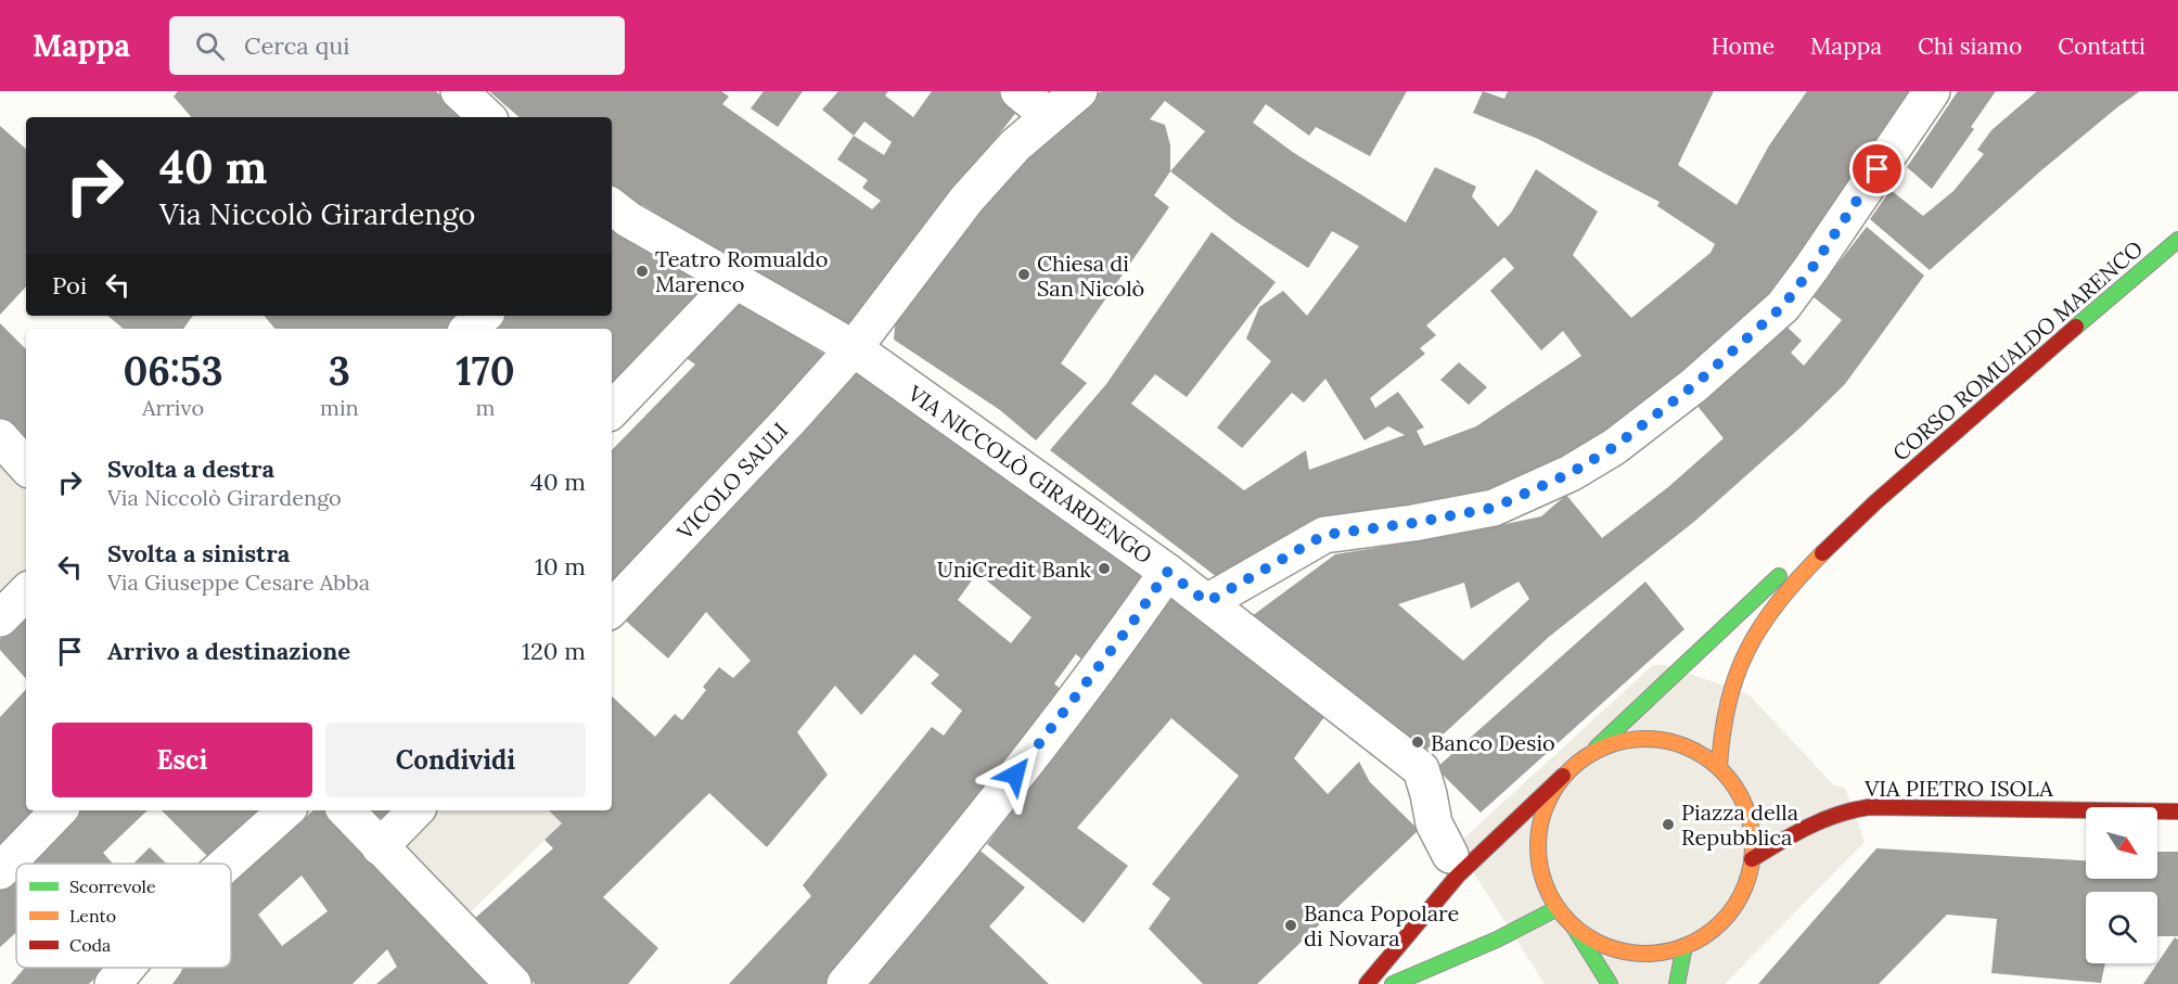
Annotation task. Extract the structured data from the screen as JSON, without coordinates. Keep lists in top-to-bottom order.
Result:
{
  "streets": {
    "main road": ["CORSO ROMUALDO MARENCO", "VIA PIETRO ISOLA"],
    "street": ["VIA NICCOLÒ GIRARDENGO", "VICOLO SAULI"]
  },
  "crossings": [
    ["CORSO ROMUALDO MARENCO", "VIA PIETRO ISOLA"],
    ["VIA NICCOLÒ GIRARDENGO", "VICOLO SAULI"]
  ],
  "places": [
    "Teatro Romualdo Marenco",
    "Chiesa di San Nicolò",
    "UniCredit Bank",
    "Banco Desio",
    "Piazza della Repubblica",
    "Banca Popolare di Novara"
  ],
  "legend": ["Scorrevole", "Lento", "Coda"],
  "north": "bottom right",
  "page": {
    "header": "Mappa",
    "search": "Cerca qui",
    "nav": [
      "Home",
      "Mappa",
      "Chi siamo",
      "Contatti"
    ],
    "turn": ["40 m", "Via Niccolò Girardengo"],
    "then": "Poi",
    "eta": [
      "06:53",
      "Arrivo",
      "3",
      "min",
      "170",
      "m"
    ],
    "list": [
      {
        "name": "Svolta a destra",
        "note": "Via Niccolò Girardengo",
        "value": "40 m"
      },
      {
        "name": "Svolta a sinistra",
        "note": "Via Giuseppe Cesare Abba",
        "value": "10 m"
      },
      {
        "name": "Arrivo a destinazione",
        "value": "120 m"
      }
    ],
    "buttons": ["Esci", "Condividi"]
  }
}
